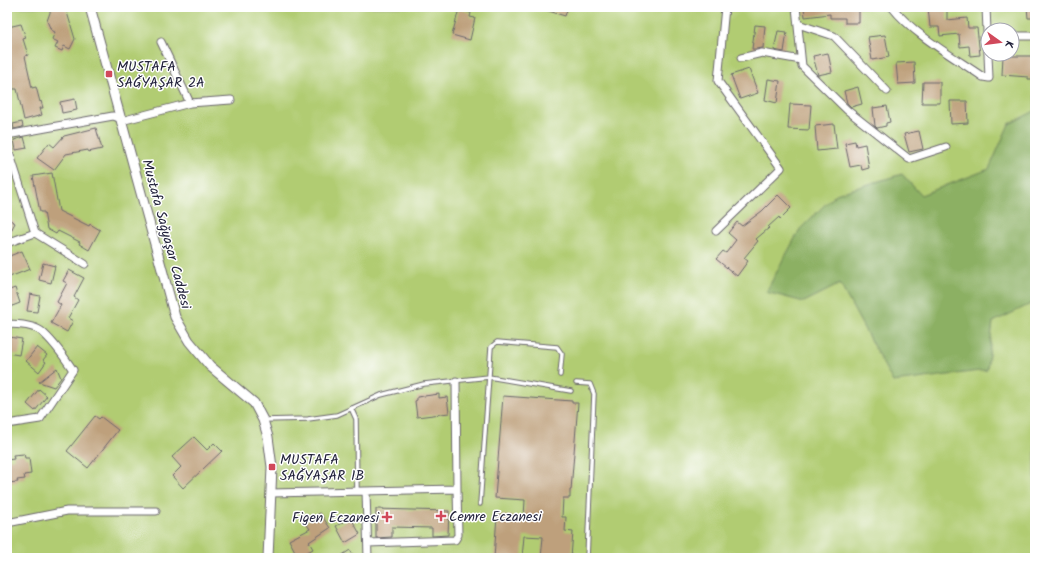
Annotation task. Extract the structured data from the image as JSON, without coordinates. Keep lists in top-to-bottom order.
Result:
{
  "streets": {
    "street": ["Mustafa Sağyaşar Caddesi"]
  },
  "places": {
    "transit": ["MUSTAFA SAĞYAŞAR 2A", "MUSTAFA SAĞYAŞAR 1B"],
    "health": ["Cemre Eczanesi", "Figen Eczanesi"]
  },
  "north": "right"
}
